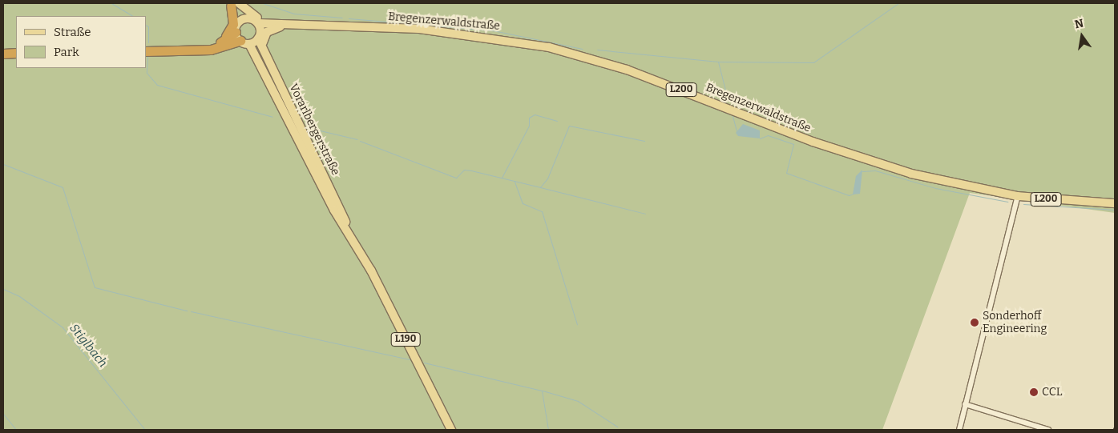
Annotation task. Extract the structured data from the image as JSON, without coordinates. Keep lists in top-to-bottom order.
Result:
{
  "streets": {
    "main road": [
      "Bregenzerwaldstraße",
      "L200",
      "Vorarlbergerstraße",
      "L190"
    ]
  },
  "crossings": [
    ["Bregenzerwaldstraße", "Vorarlbergerstraße"],
    ["Vorarlbergerstraße", "L190"]
  ],
  "water": ["Stiglbach"],
  "places": ["Sonderhoff Engineering", "CCL"],
  "legend": ["Straße", "Park"],
  "north": "top"
}
